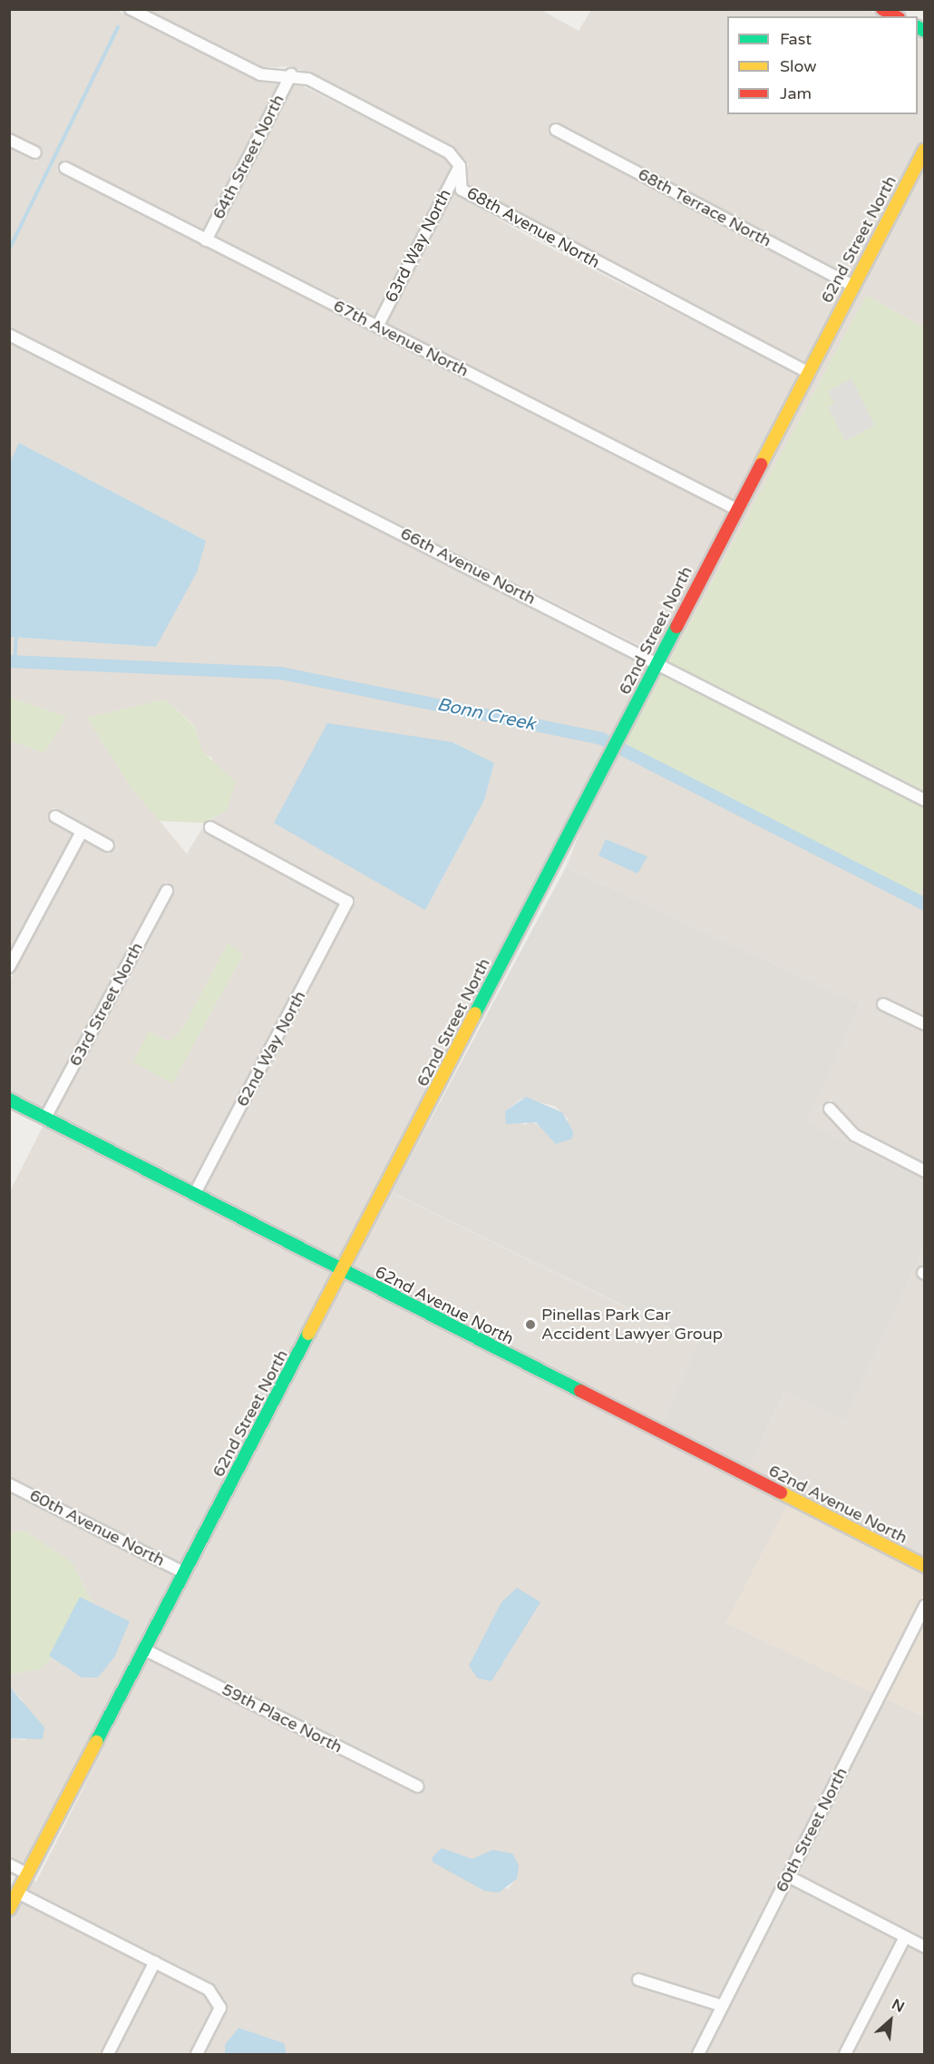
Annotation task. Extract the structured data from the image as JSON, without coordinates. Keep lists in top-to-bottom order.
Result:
{
  "streets": {
    "street": [
      "64th Street North",
      "68th Terrace North",
      "68th Avenue North",
      "62nd Street North",
      "63rd Way North",
      "67th Avenue North",
      "66th Avenue North",
      "63rd Street North",
      "62nd Way North",
      "62nd Avenue North",
      "60th Avenue North",
      "59th Place North",
      "60th Street North"
    ]
  },
  "crossings": [
    ["64th Street North", "68th Avenue North"],
    ["64th Street North", "67th Avenue North"],
    ["68th Terrace North", "62nd Street North"],
    ["68th Avenue North", "62nd Street North"],
    ["68th Avenue North", "63rd Way North"],
    ["62nd Street North", "67th Avenue North"],
    ["62nd Street North", "66th Avenue North"],
    ["62nd Street North", "62nd Avenue North"],
    ["62nd Street North", "60th Avenue North"],
    ["62nd Street North", "59th Place North"],
    ["63rd Way North", "67th Avenue North"],
    ["63rd Street North", "62nd Avenue North"],
    ["62nd Way North", "62nd Avenue North"]
  ],
  "water": ["Bonn Creek"],
  "places": ["Pinellas Park Car Accident Lawyer Group"],
  "legend": ["Fast", "Slow", "Jam"],
  "north": "top right"
}
